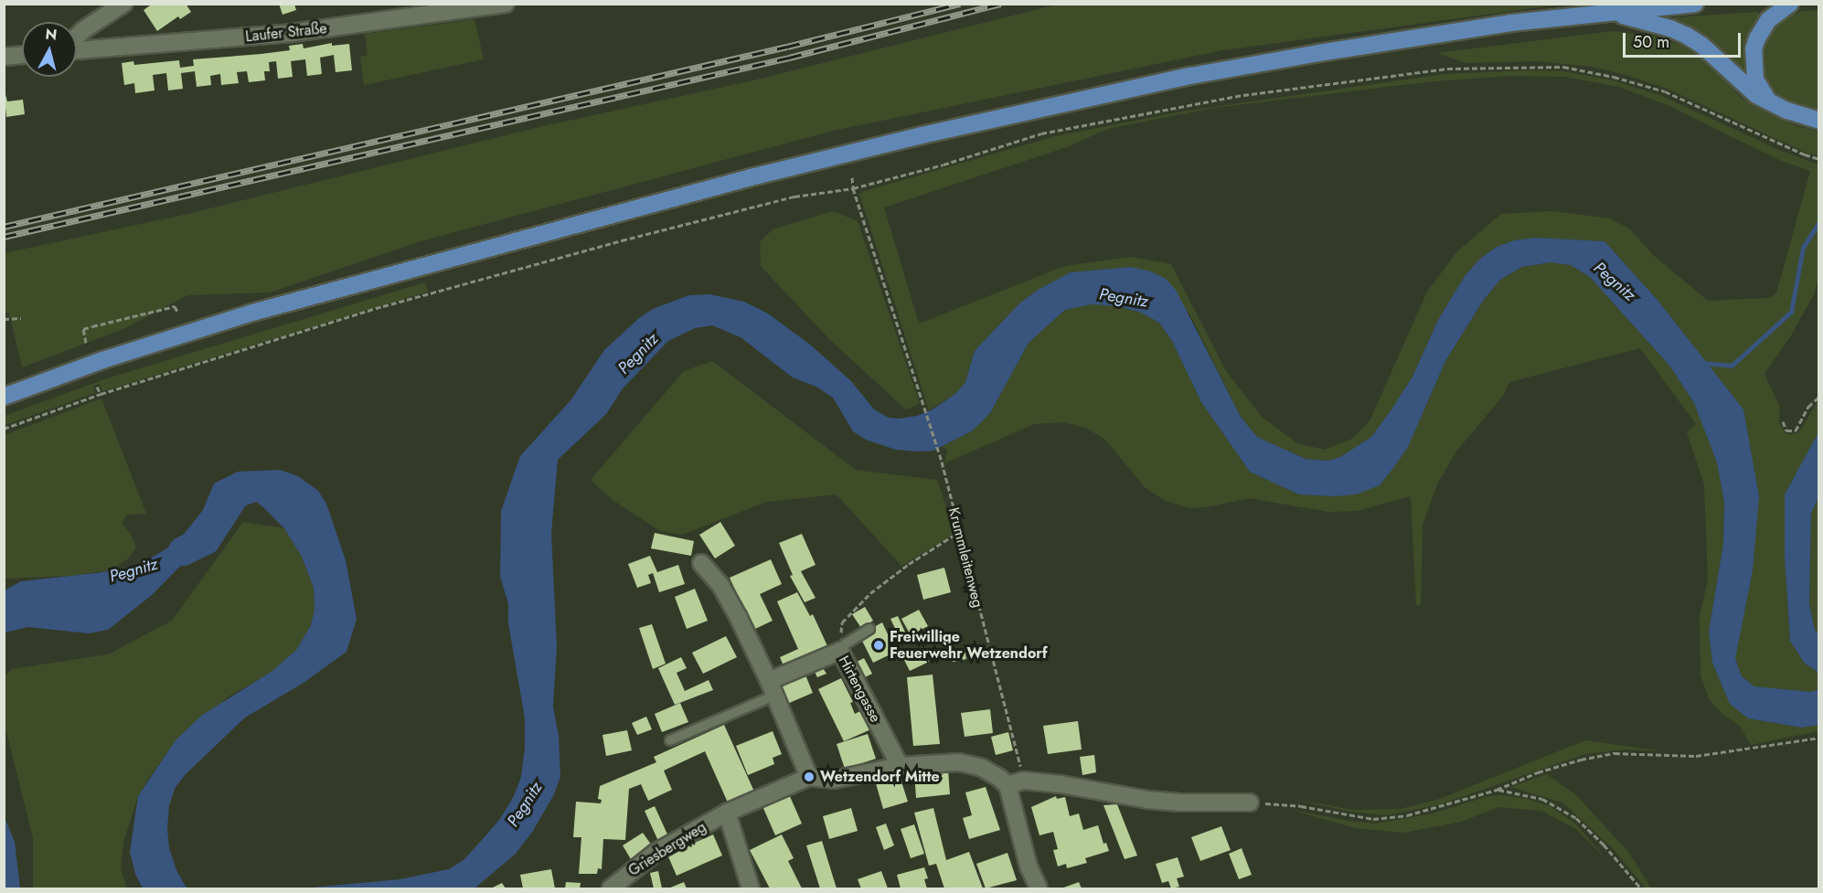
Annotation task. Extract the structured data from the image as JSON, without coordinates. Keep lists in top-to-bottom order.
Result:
{
  "streets": {
    "street": ["Laufer Straße", "Hirtengasse", "Griesbergweg"],
    "path": ["Krummleitenweg"]
  },
  "water": ["Pegnitz"],
  "places": ["Freiwillige Feuerwehr Wetzendorf", "Wetzendorf Mitte"],
  "scale_bar": "50 m",
  "north": "top"
}
